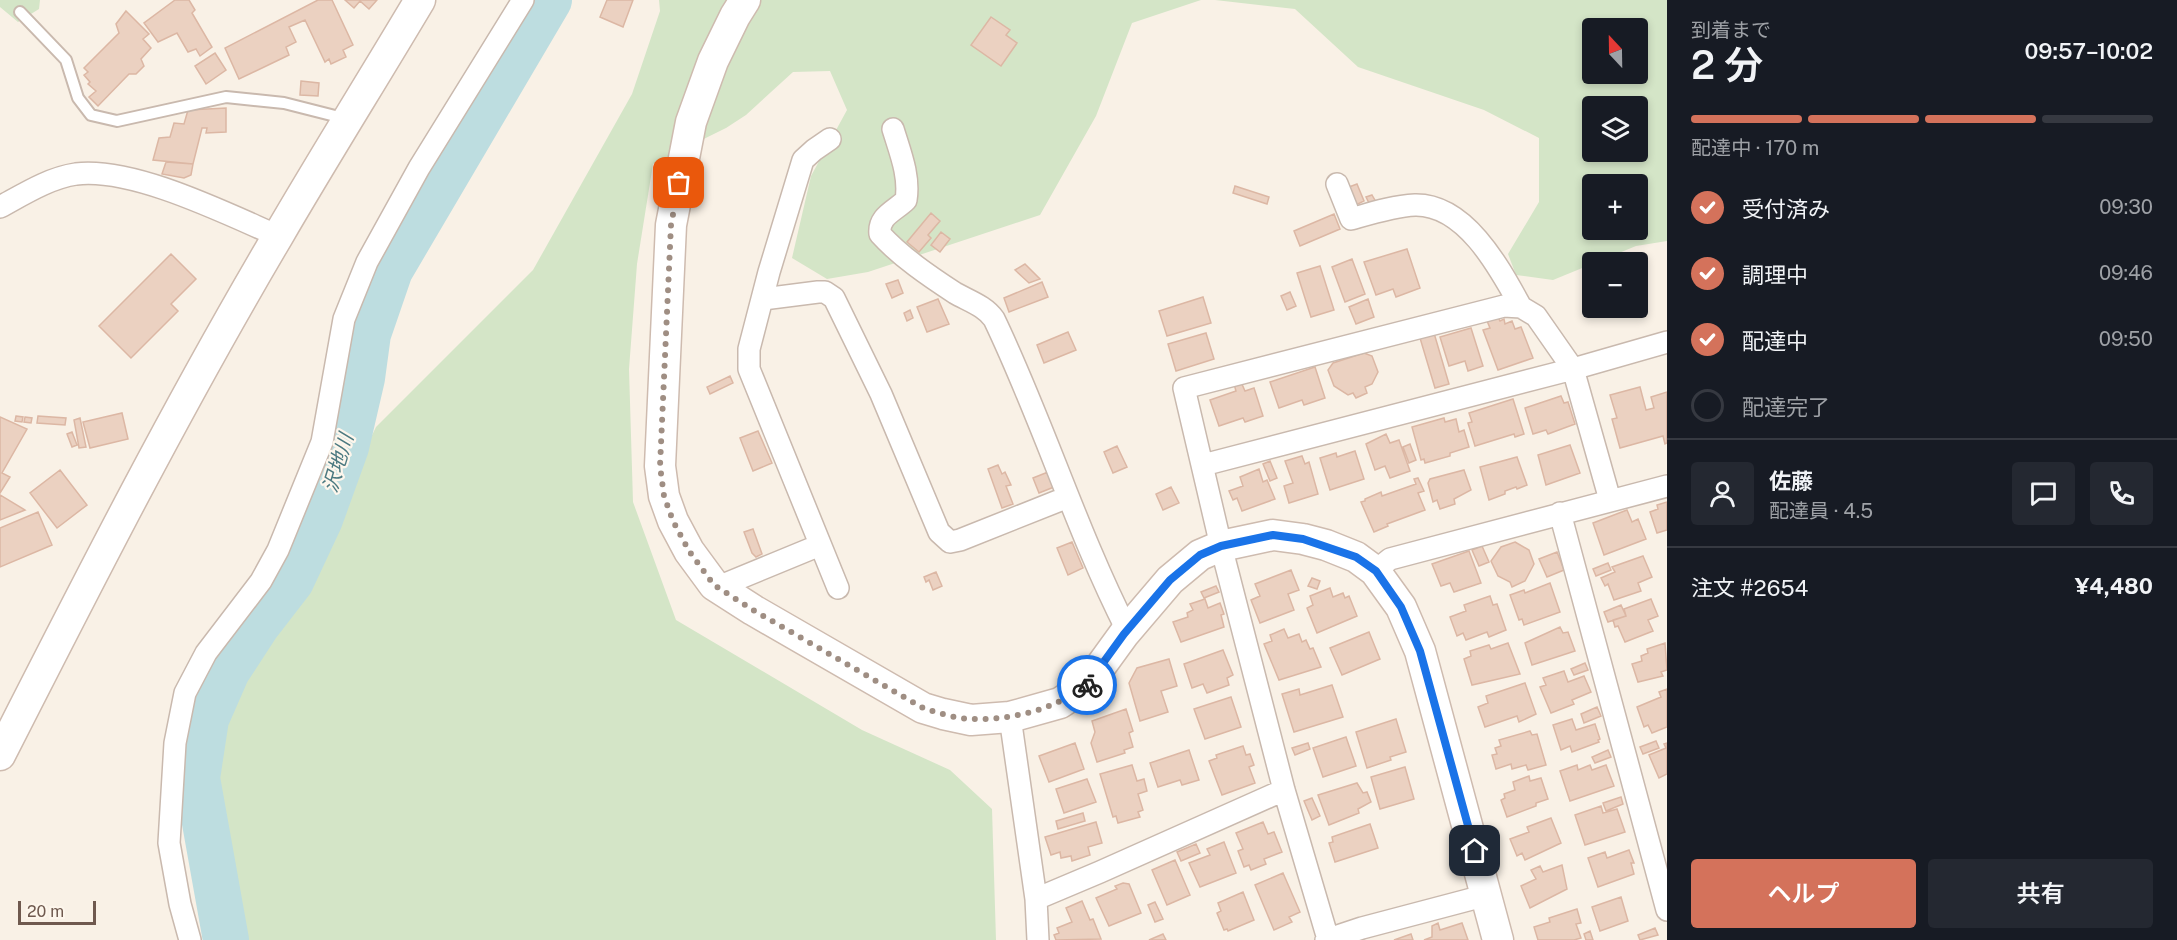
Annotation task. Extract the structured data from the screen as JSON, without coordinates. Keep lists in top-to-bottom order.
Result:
{
  "water": ["沢地川"],
  "scale_bar": "20 m",
  "north": "top",
  "page": {
    "heading": ["2 分", "到着まで", "09:57–10:02"],
    "panel": [
      "佐藤",
      "配達員 · 4.5",
      "注文 #2654",
      "¥4,480"
    ],
    "map_buttons": ["+", "−"],
    "bar": "配達中 · 170 m",
    "list": [
      ["受付済み", "09:30"],
      ["調理中", "09:46"],
      ["配達中", "09:50"],
      "配達完了"
    ],
    "buttons": ["ヘルプ", "共有"],
    "scale": "20 m"
  }
}
